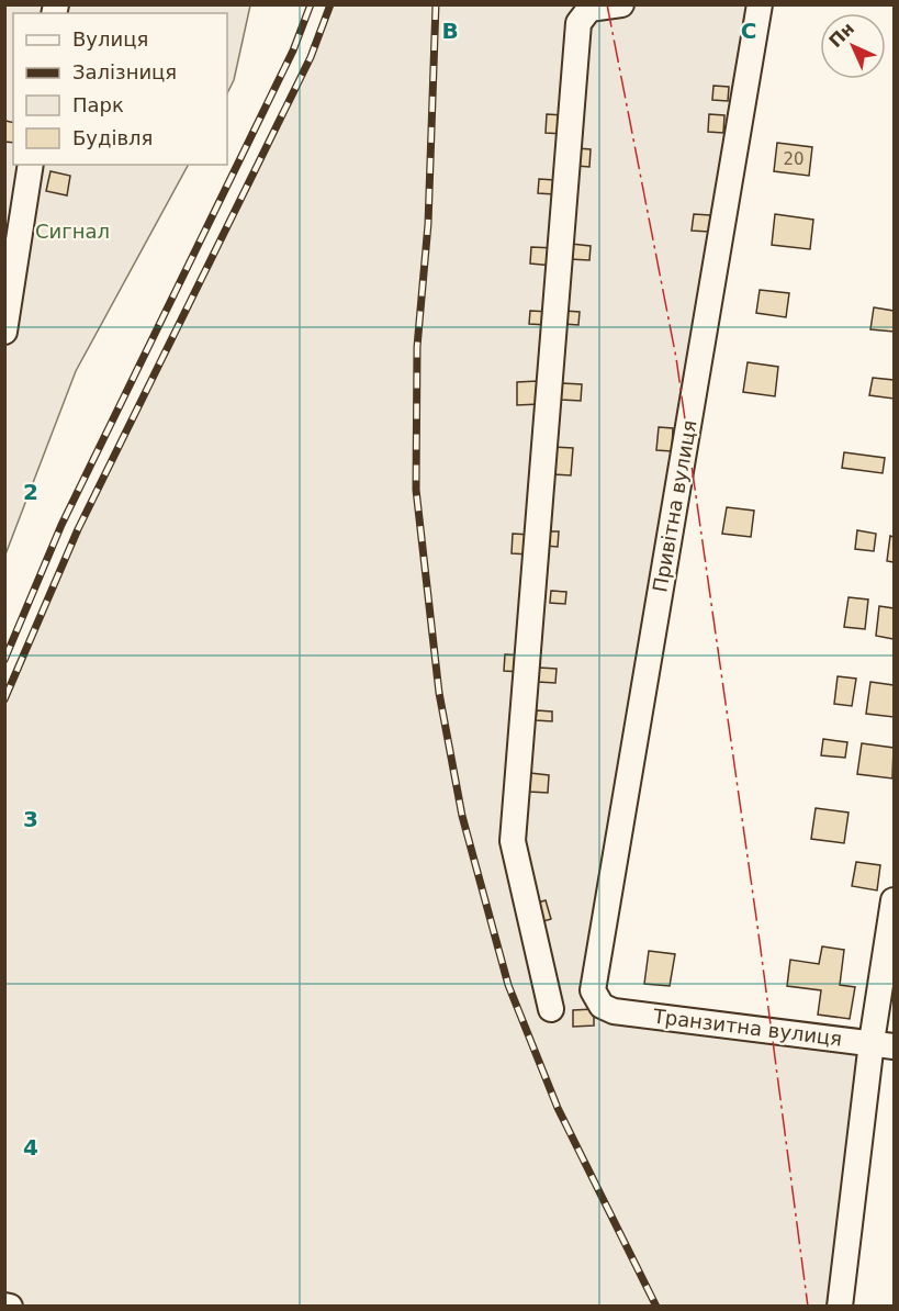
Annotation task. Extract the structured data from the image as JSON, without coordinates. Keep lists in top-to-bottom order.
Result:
{
  "streets": {
    "street": ["Привітна вулиця", "Транзитна вулиця"]
  },
  "crossings": [
    ["Привітна вулиця", "Транзитна вулиця"]
  ],
  "parks": ["Сигнал"],
  "house_numbers": ["20"],
  "legend": [
    "Вулиця",
    "Залізниця",
    "Парк",
    "Будівля"
  ],
  "north": "top left",
  "grid": {
    "columns": ["B", "C"],
    "rows": ["2", "3", "4"]
  }
}
